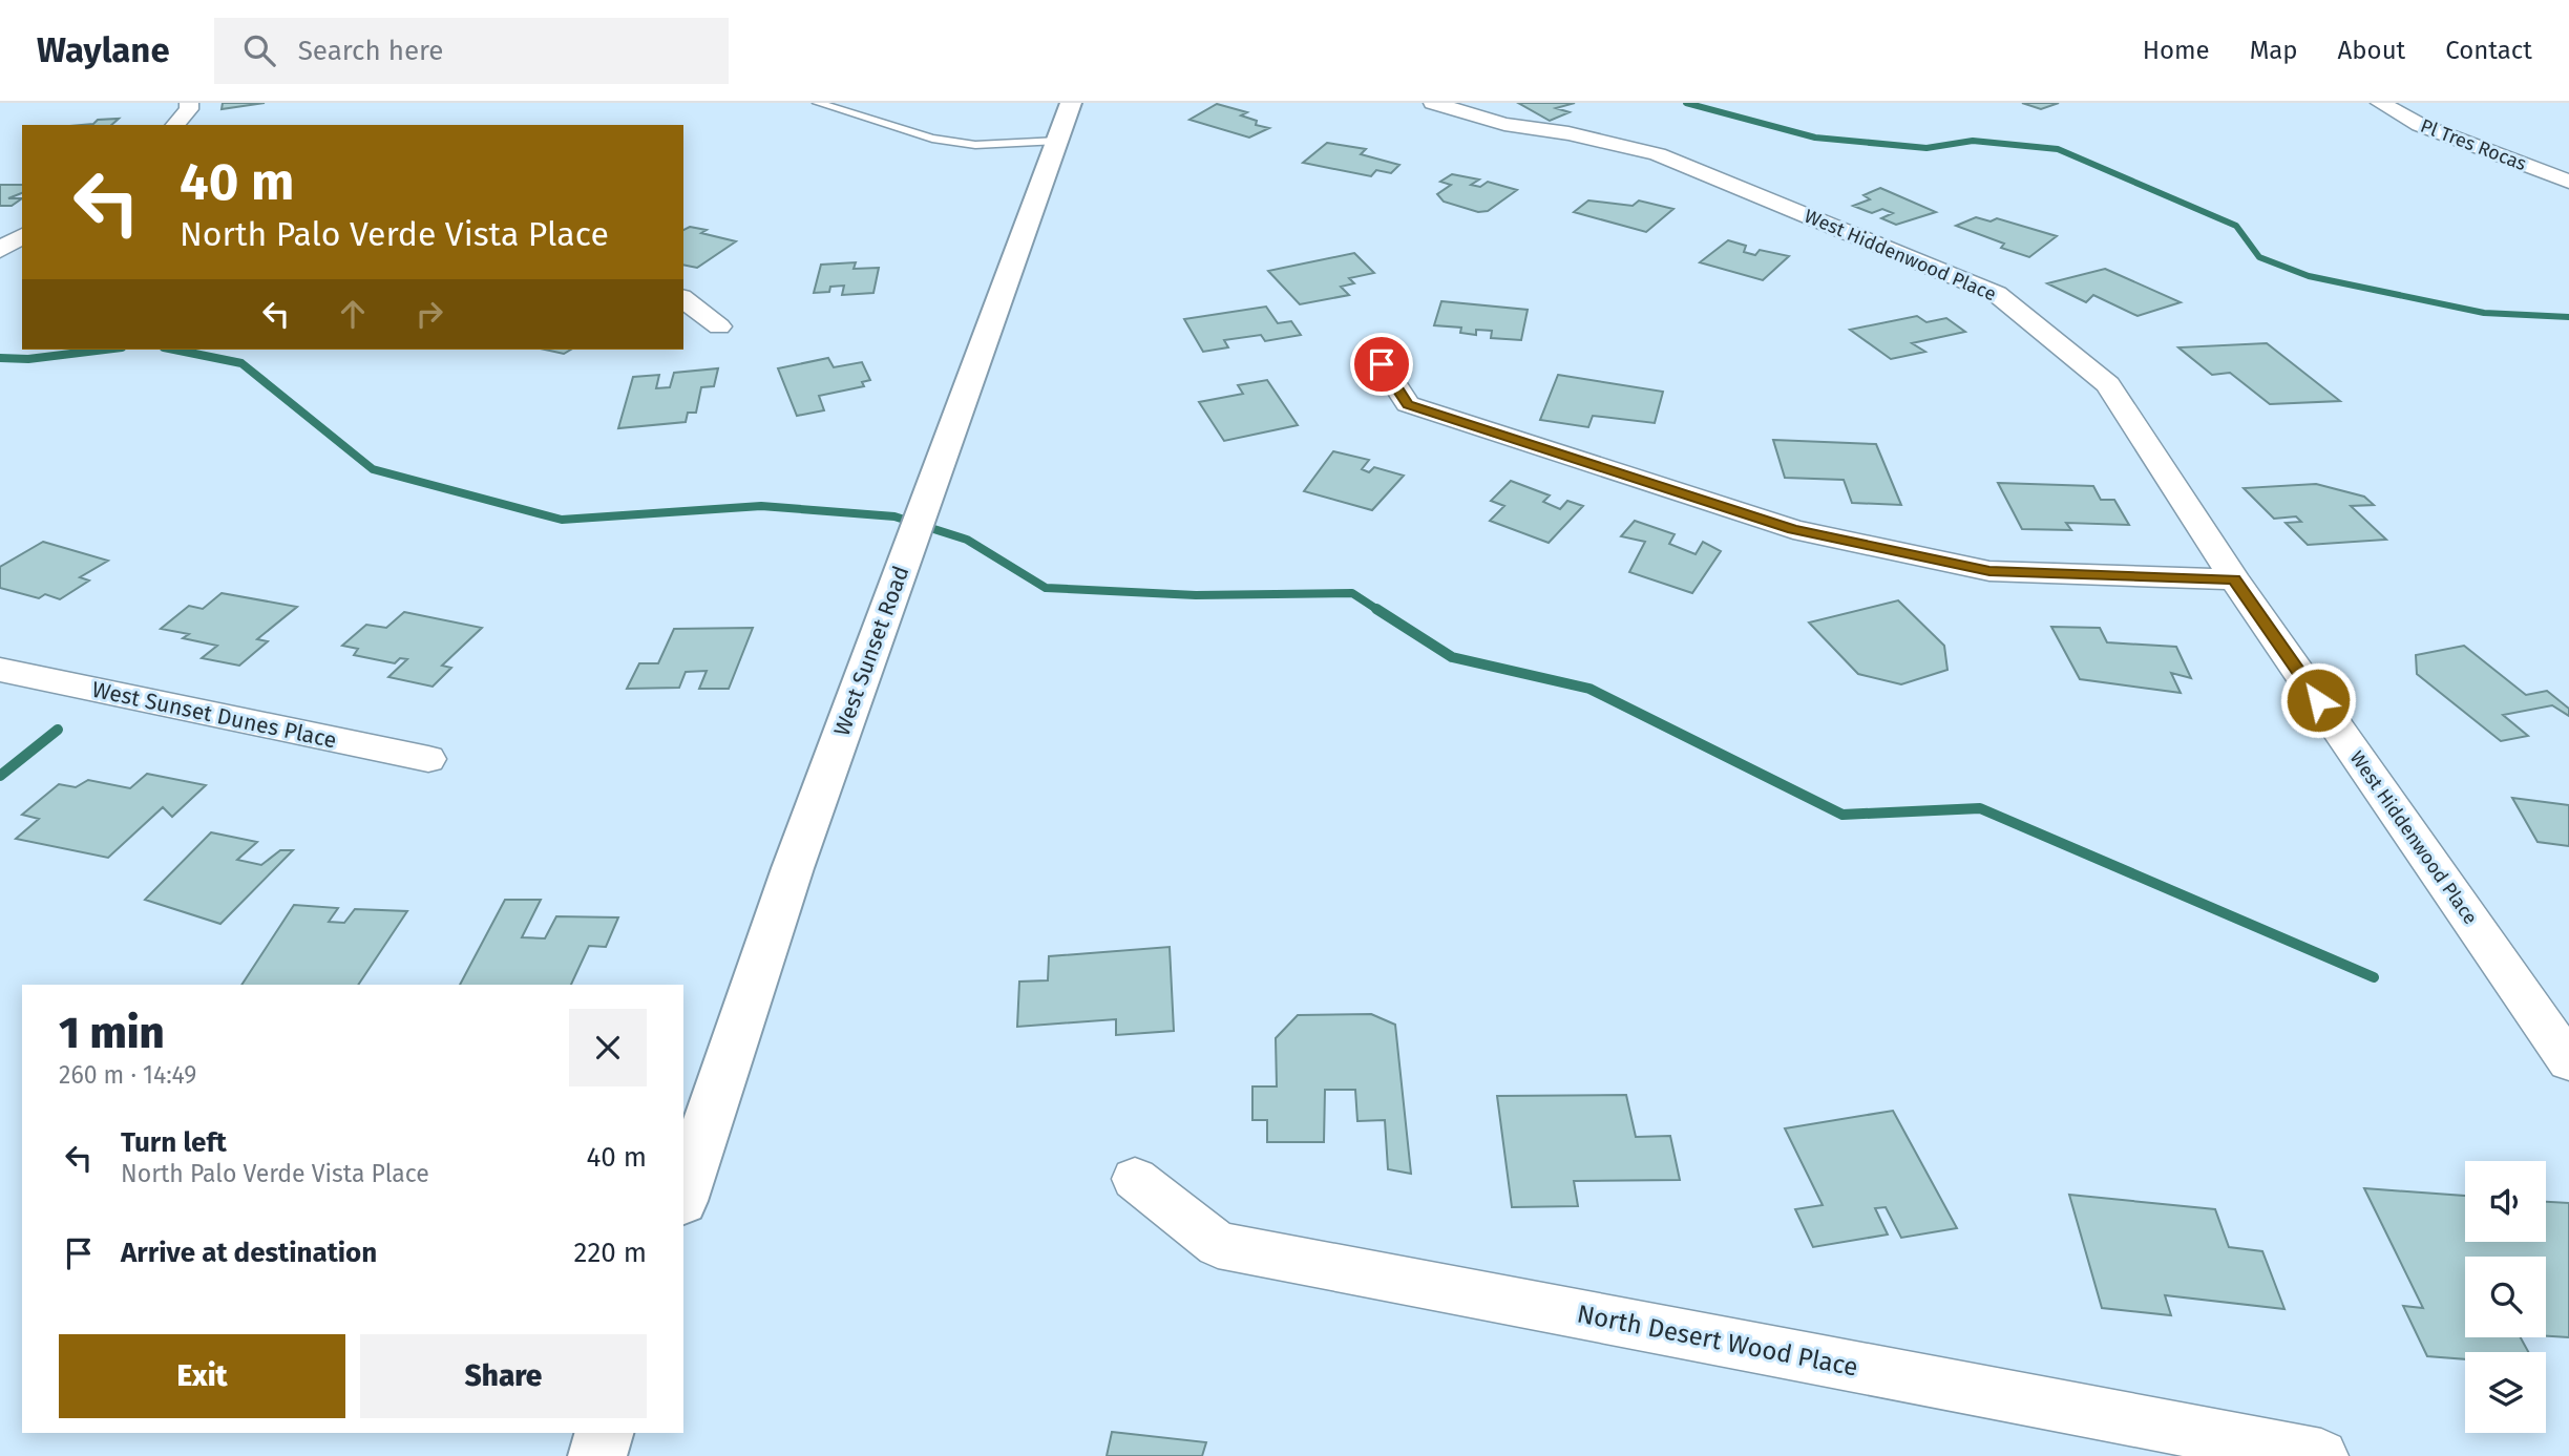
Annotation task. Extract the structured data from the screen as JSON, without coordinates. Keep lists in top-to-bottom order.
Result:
{
  "streets": {
    "street": [
      "Pl Tres Rocas",
      "West Hiddenwood Place",
      "West Sunset Road",
      "West Sunset Dunes Place",
      "North Desert Wood Place"
    ]
  },
  "page": {
    "header": "Waylane",
    "search": "Search here",
    "nav": [
      "Home",
      "Map",
      "About",
      "Contact"
    ],
    "turn": ["40 m", "North Palo Verde Vista Place"],
    "heading": ["1 min", "260 m · 14:49"],
    "list": [
      {
        "name": "Turn left",
        "note": "North Palo Verde Vista Place",
        "value": "40 m"
      },
      {
        "name": "Arrive at destination",
        "value": "220 m"
      }
    ],
    "buttons": ["Exit", "Share"]
  }
}
